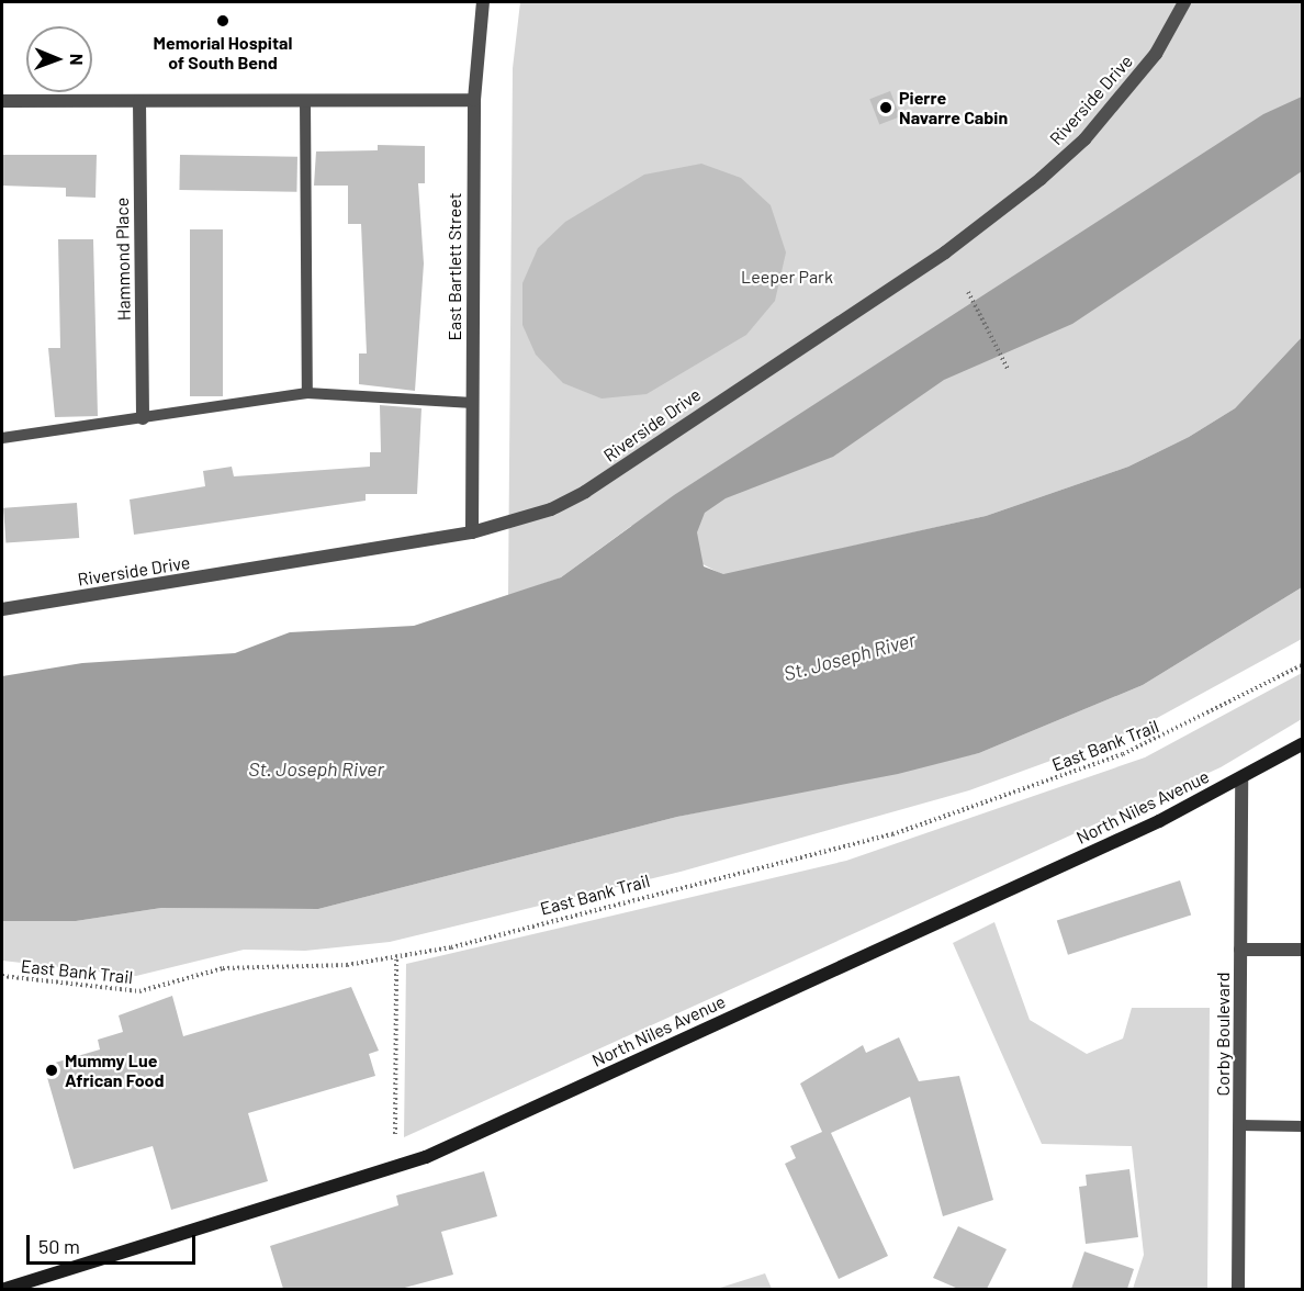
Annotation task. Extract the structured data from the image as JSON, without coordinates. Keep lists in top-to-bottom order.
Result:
{
  "streets": {
    "street": [
      "Riverside Drive",
      "Hammond Place",
      "East Bartlett Street",
      "North Niles Avenue",
      "Corby Boulevard"
    ],
    "path": ["East Bank Trail"]
  },
  "crossings": [
    ["Riverside Drive", "East Bartlett Street"],
    ["North Niles Avenue", "Corby Boulevard"]
  ],
  "water": ["St. Joseph River"],
  "parks": ["Leeper Park"],
  "places": ["Memorial Hospital of South Bend", "Pierre Navarre Cabin", "Mummy Lue African Food"],
  "scale_bar": "50 m",
  "north": "right"
}
